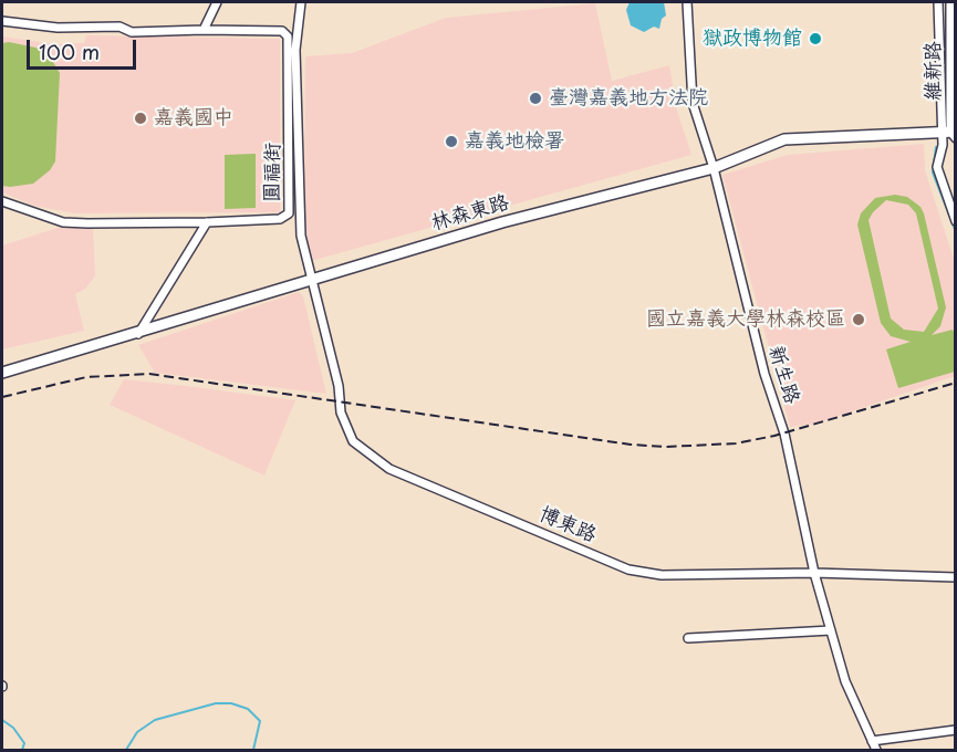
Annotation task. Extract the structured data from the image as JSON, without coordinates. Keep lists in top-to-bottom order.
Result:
{
  "streets": {
    "main road": ["林森東路"],
    "street": [
      "維新路",
      "圓福街",
      "新生路",
      "博東路"
    ]
  },
  "crossings": [
    ["維新路", "林森東路"],
    ["圓福街", "林森東路"],
    ["圓福街", "博東路"],
    ["林森東路", "新生路"],
    ["林森東路", "博東路"],
    ["新生路", "博東路"]
  ],
  "places": [
    "獄政博物館",
    "臺灣嘉義地方法院",
    "嘉義國中",
    "嘉義地檢署",
    "國立嘉義大學林森校區"
  ],
  "scale_bar": "100 m"
}
